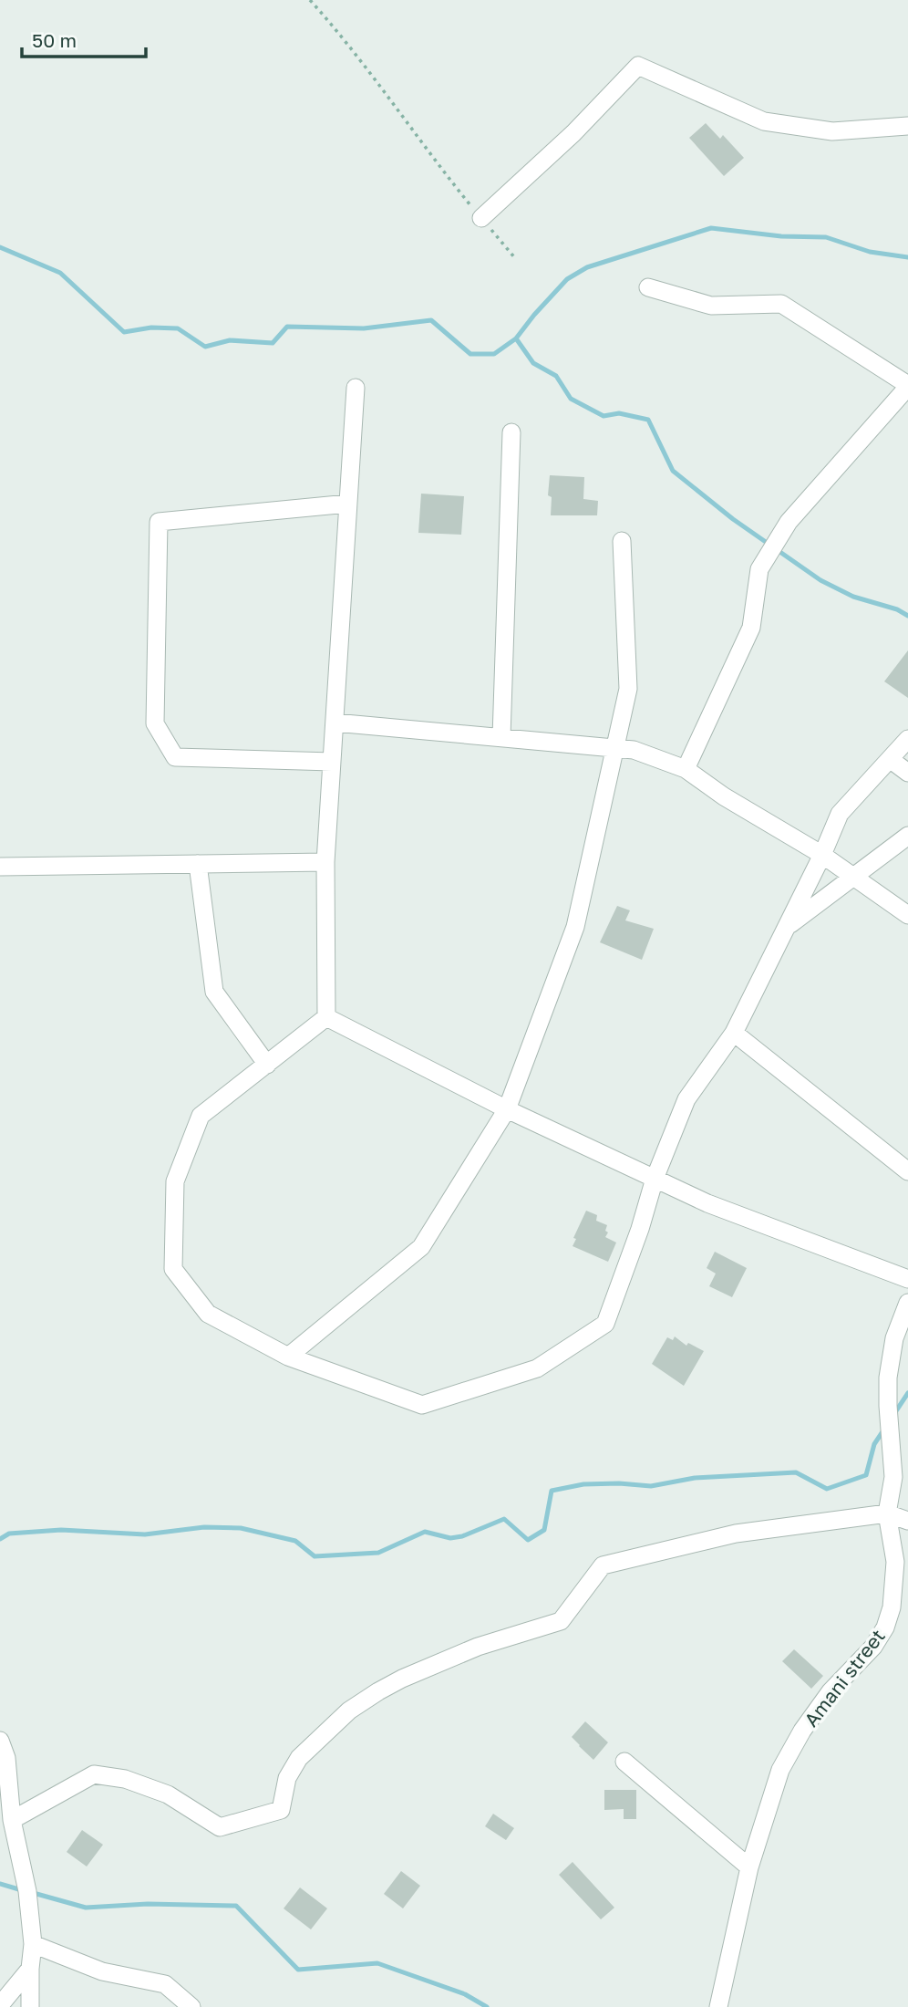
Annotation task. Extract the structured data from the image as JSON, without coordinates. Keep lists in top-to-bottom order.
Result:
{
  "streets": {
    "street": ["Amani street"]
  },
  "scale_bar": "50 m"
}
